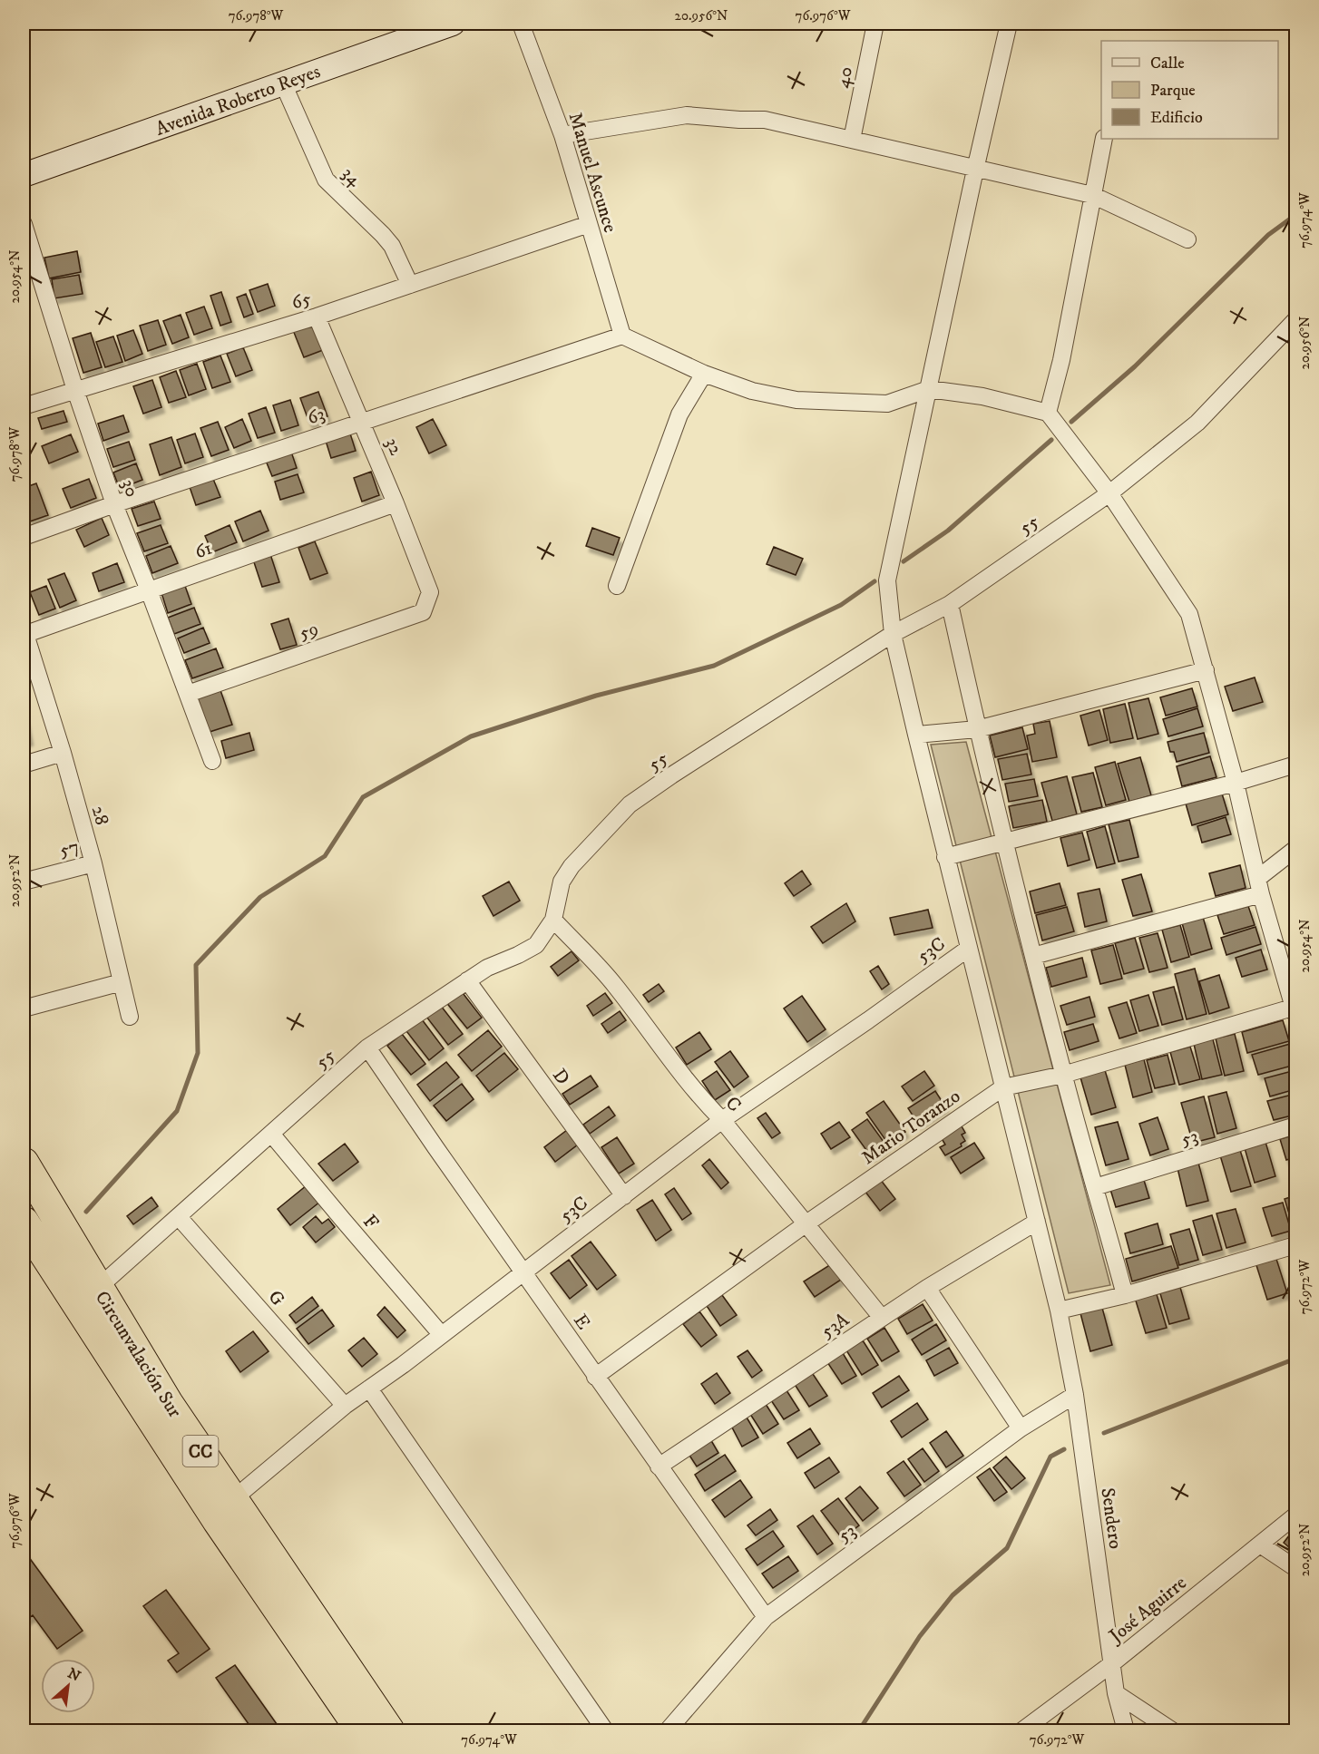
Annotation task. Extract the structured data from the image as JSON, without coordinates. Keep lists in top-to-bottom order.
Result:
{
  "streets": {
    "highway": ["Circunvalación Sur", "CC"],
    "main road": ["Avenida Roberto Reyes"],
    "street": [
      "40",
      "Manuel Ascunce",
      "34",
      "65",
      "63",
      "32",
      "30",
      "55",
      "61",
      "59",
      "28",
      "57",
      "53C",
      "D",
      "C",
      "Mario Toranzo",
      "53",
      "F",
      "G",
      "E",
      "53A",
      "Sendero",
      "José Aguirre"
    ]
  },
  "crossings": [
    ["Avenida Roberto Reyes", "34"],
    ["Manuel Ascunce", "65"],
    ["Manuel Ascunce", "63"],
    ["34", "65"],
    ["65", "32"],
    ["65", "30"],
    ["63", "32"],
    ["63", "30"],
    ["32", "61"],
    ["32", "59"],
    ["30", "61"],
    ["30", "59"],
    ["55", "D"],
    ["55", "C"],
    ["55", "F"],
    ["55", "G"],
    ["55", "E"],
    ["55", "Circunvalación Sur"],
    ["55", "Sendero"],
    ["61", "28"],
    ["28", "57"],
    ["53C", "D"],
    ["53C", "C"],
    ["53C", "F"],
    ["53C", "G"],
    ["53C", "E"],
    ["53C", "Circunvalación Sur"],
    ["53C", "Sendero"],
    ["C", "Mario Toranzo"],
    ["C", "53A"],
    ["Mario Toranzo", "E"],
    ["Mario Toranzo", "Sendero"],
    ["53", "E"],
    ["53", "Sendero"],
    ["E", "53A"],
    ["53A", "Sendero"],
    ["Sendero", "José Aguirre"]
  ],
  "legend": ["Calle", "Parque", "Edificio"],
  "north": "top right",
  "coordinates": [
    "76.978°W",
    "20.956°N",
    "76.976°W",
    "76.974°W",
    "20.954°N",
    "20.952°N",
    "76.972°W"
  ]
}
